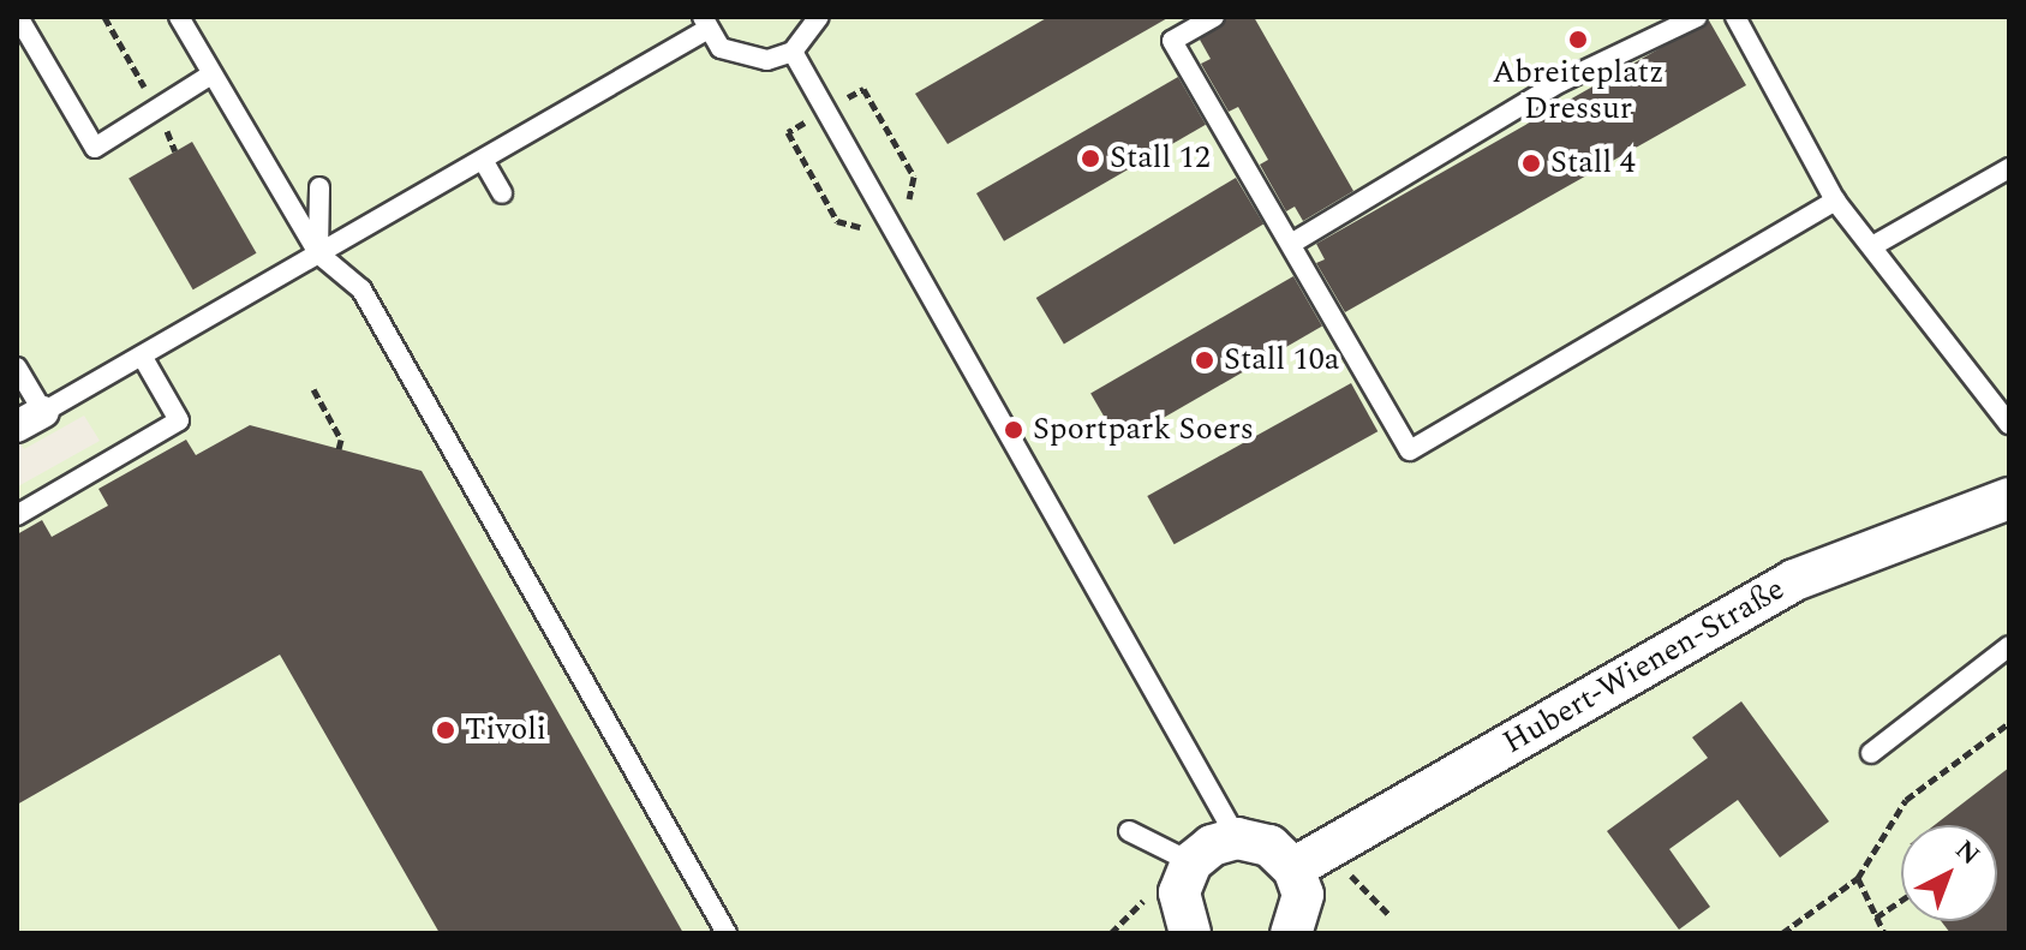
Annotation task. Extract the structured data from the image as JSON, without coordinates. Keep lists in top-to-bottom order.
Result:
{
  "streets": {
    "street": ["Hubert-Wienen-Straße"]
  },
  "places": [
    "Abreiteplatz Dressur",
    "Stall 12",
    "Stall 4",
    "Stall 10a",
    "Sportpark Soers",
    "Tivoli"
  ],
  "north": "top right"
}
